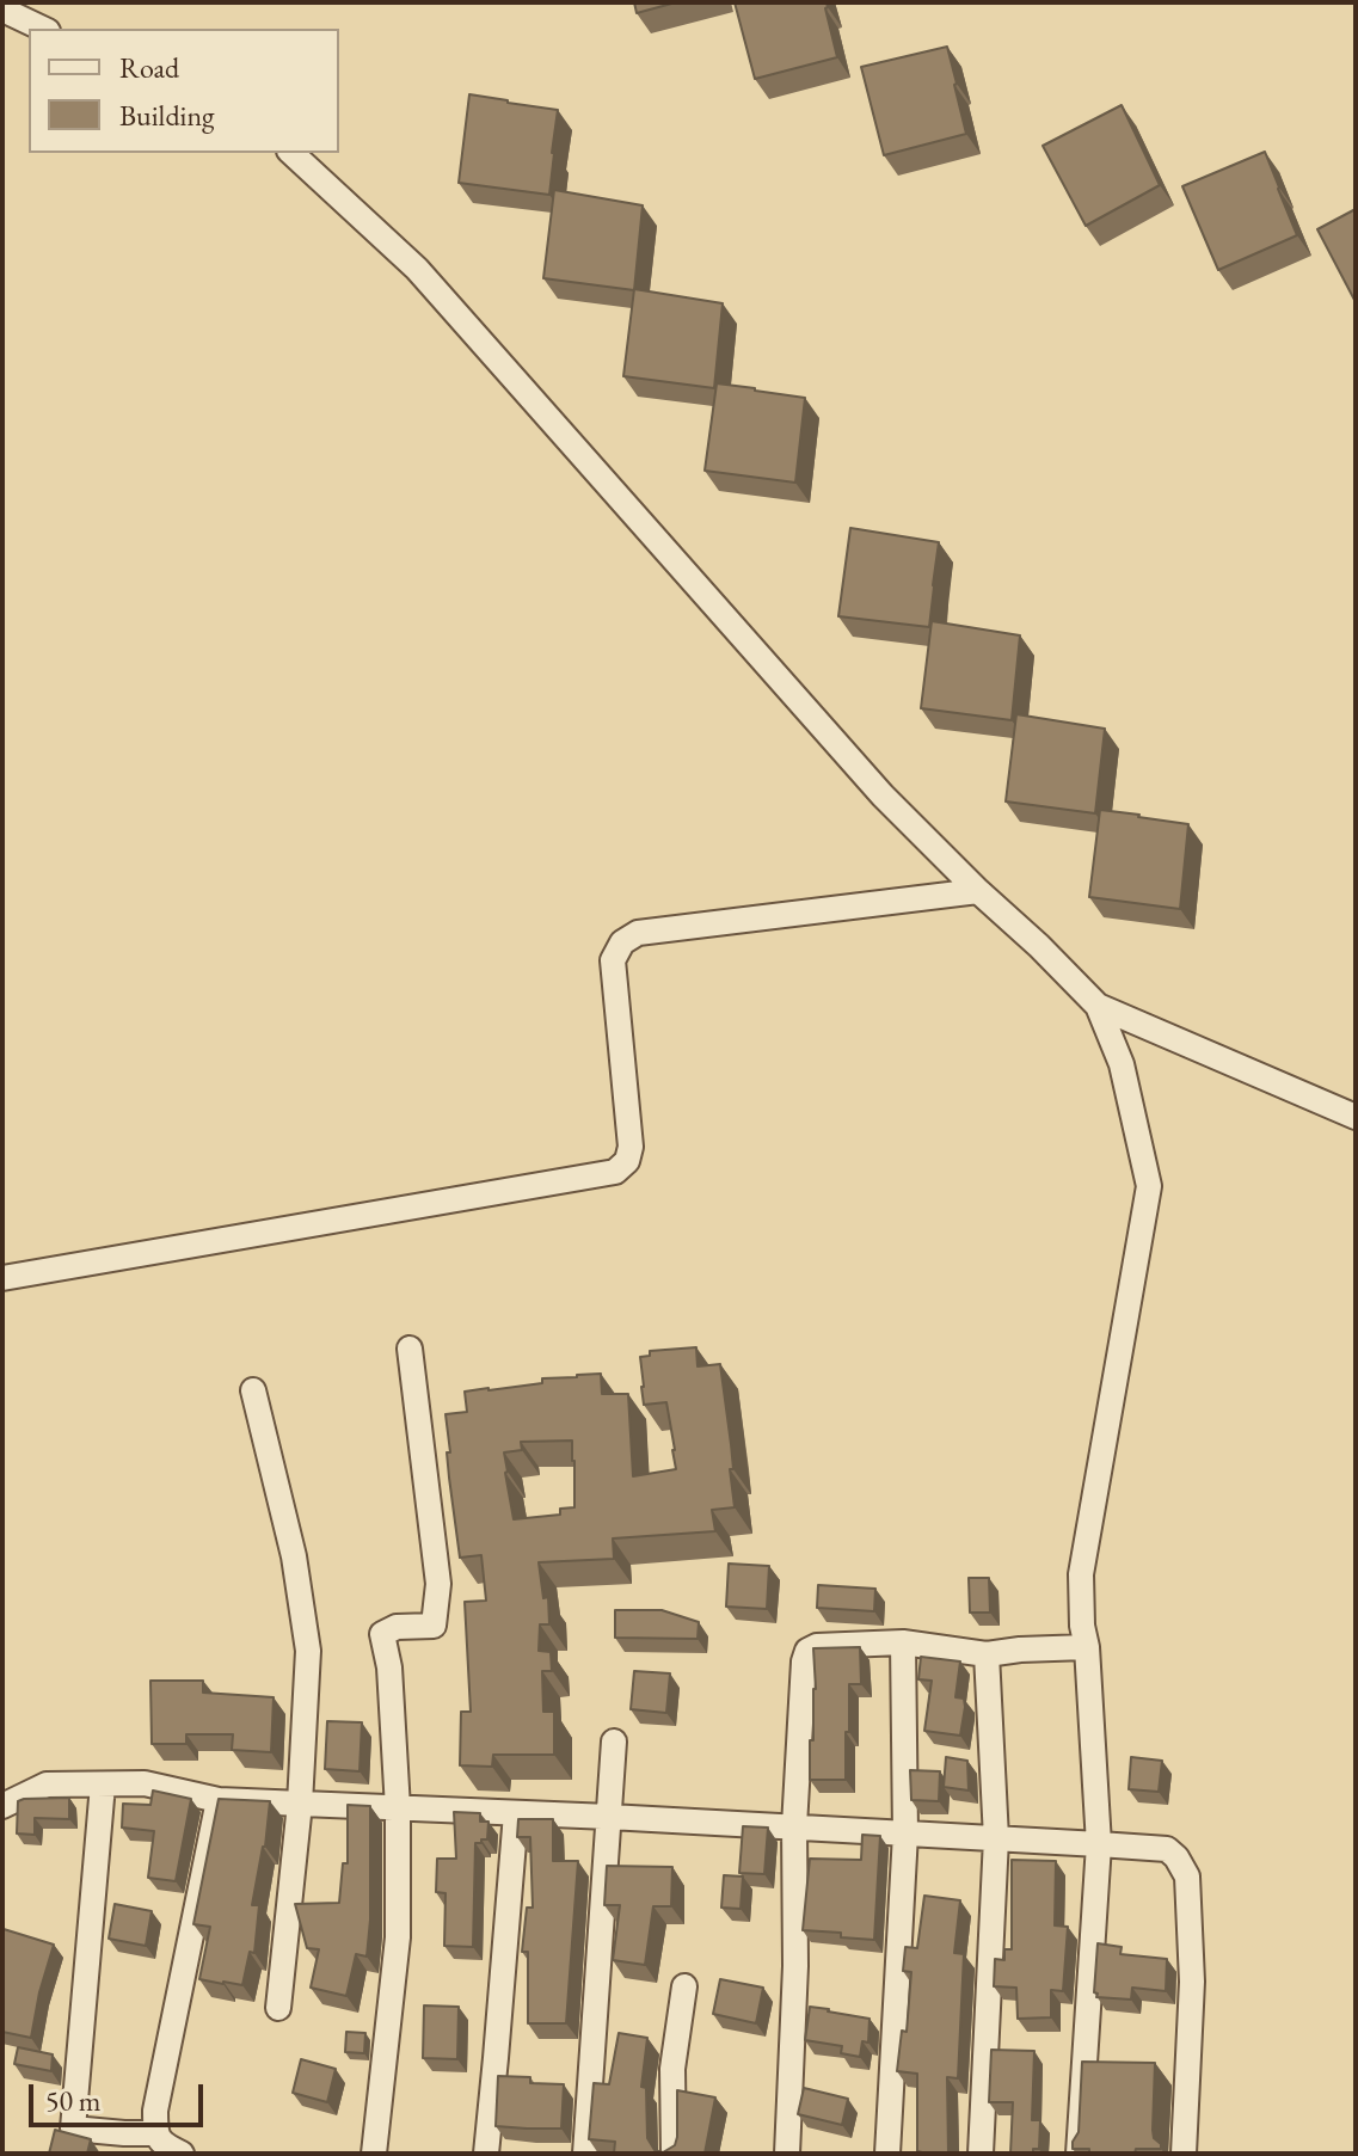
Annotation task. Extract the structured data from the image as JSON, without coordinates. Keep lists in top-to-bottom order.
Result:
{
  "legend": ["Road", "Building"],
  "scale_bar": "50 m"
}
